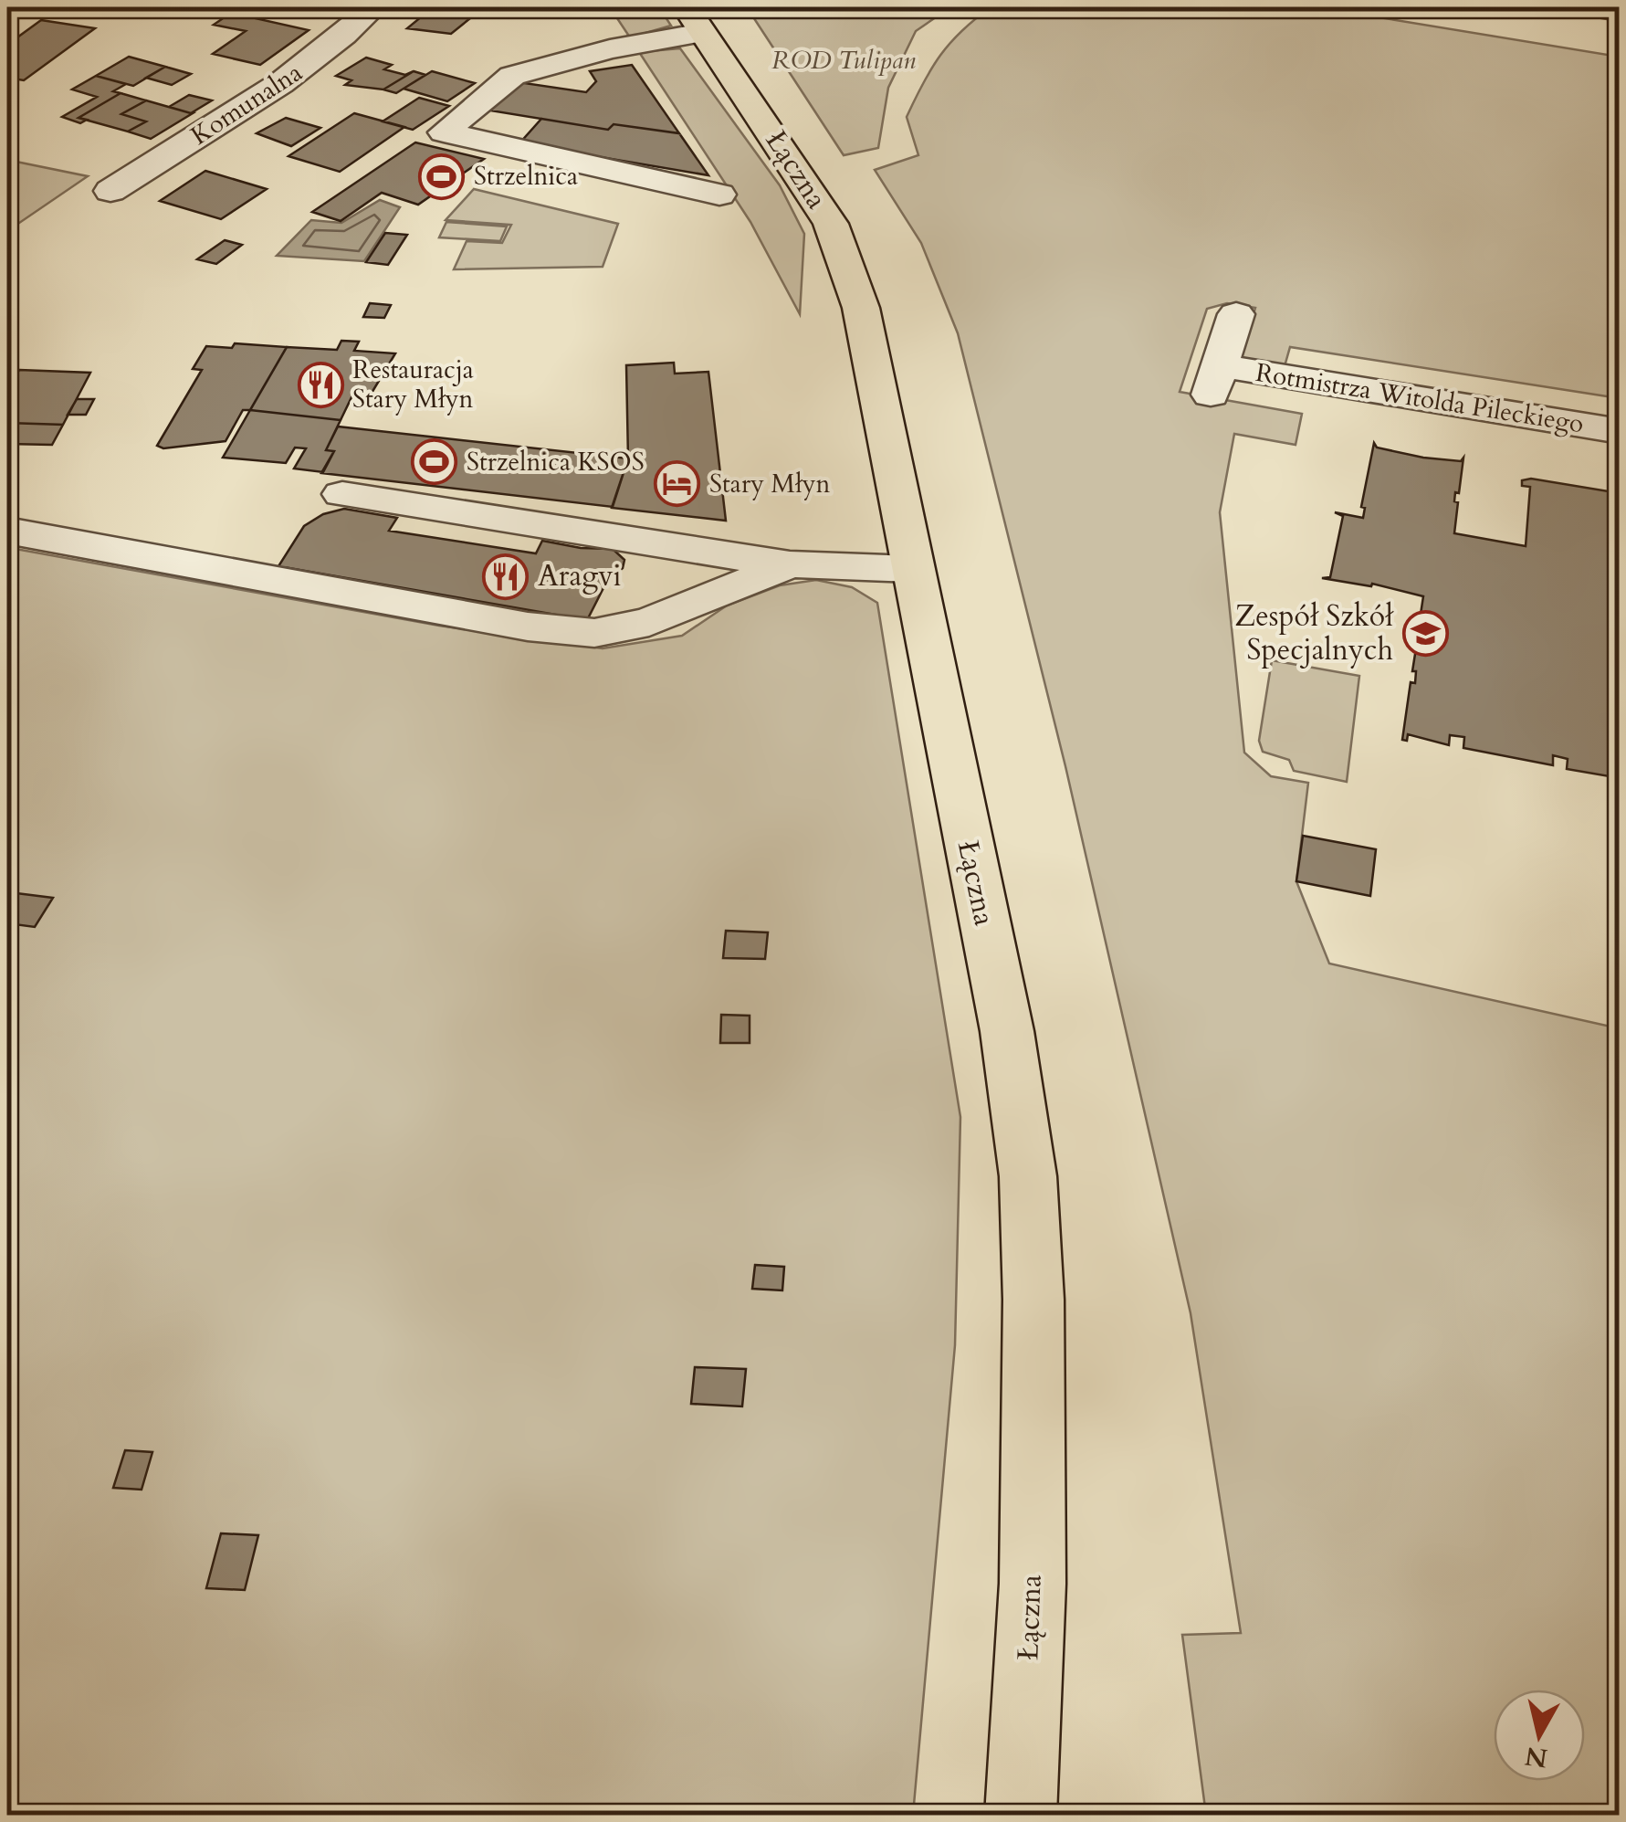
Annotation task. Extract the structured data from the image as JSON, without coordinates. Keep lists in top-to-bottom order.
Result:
{
  "streets": {
    "main road": ["Łączna"],
    "street": ["Komunalna", "Rotmistrza Witolda Pileckiego"]
  },
  "parks": ["ROD Tulipan"],
  "places": {
    "sports": ["Strzelnica", "Strzelnica KSOS"],
    "restaurant": ["Restauracja Stary Młyn", "Aragvi"],
    "hotel": ["Stary Młyn"],
    "school or university": ["Zespół Szkół Specjalnych"]
  },
  "north": "bottom"
}
